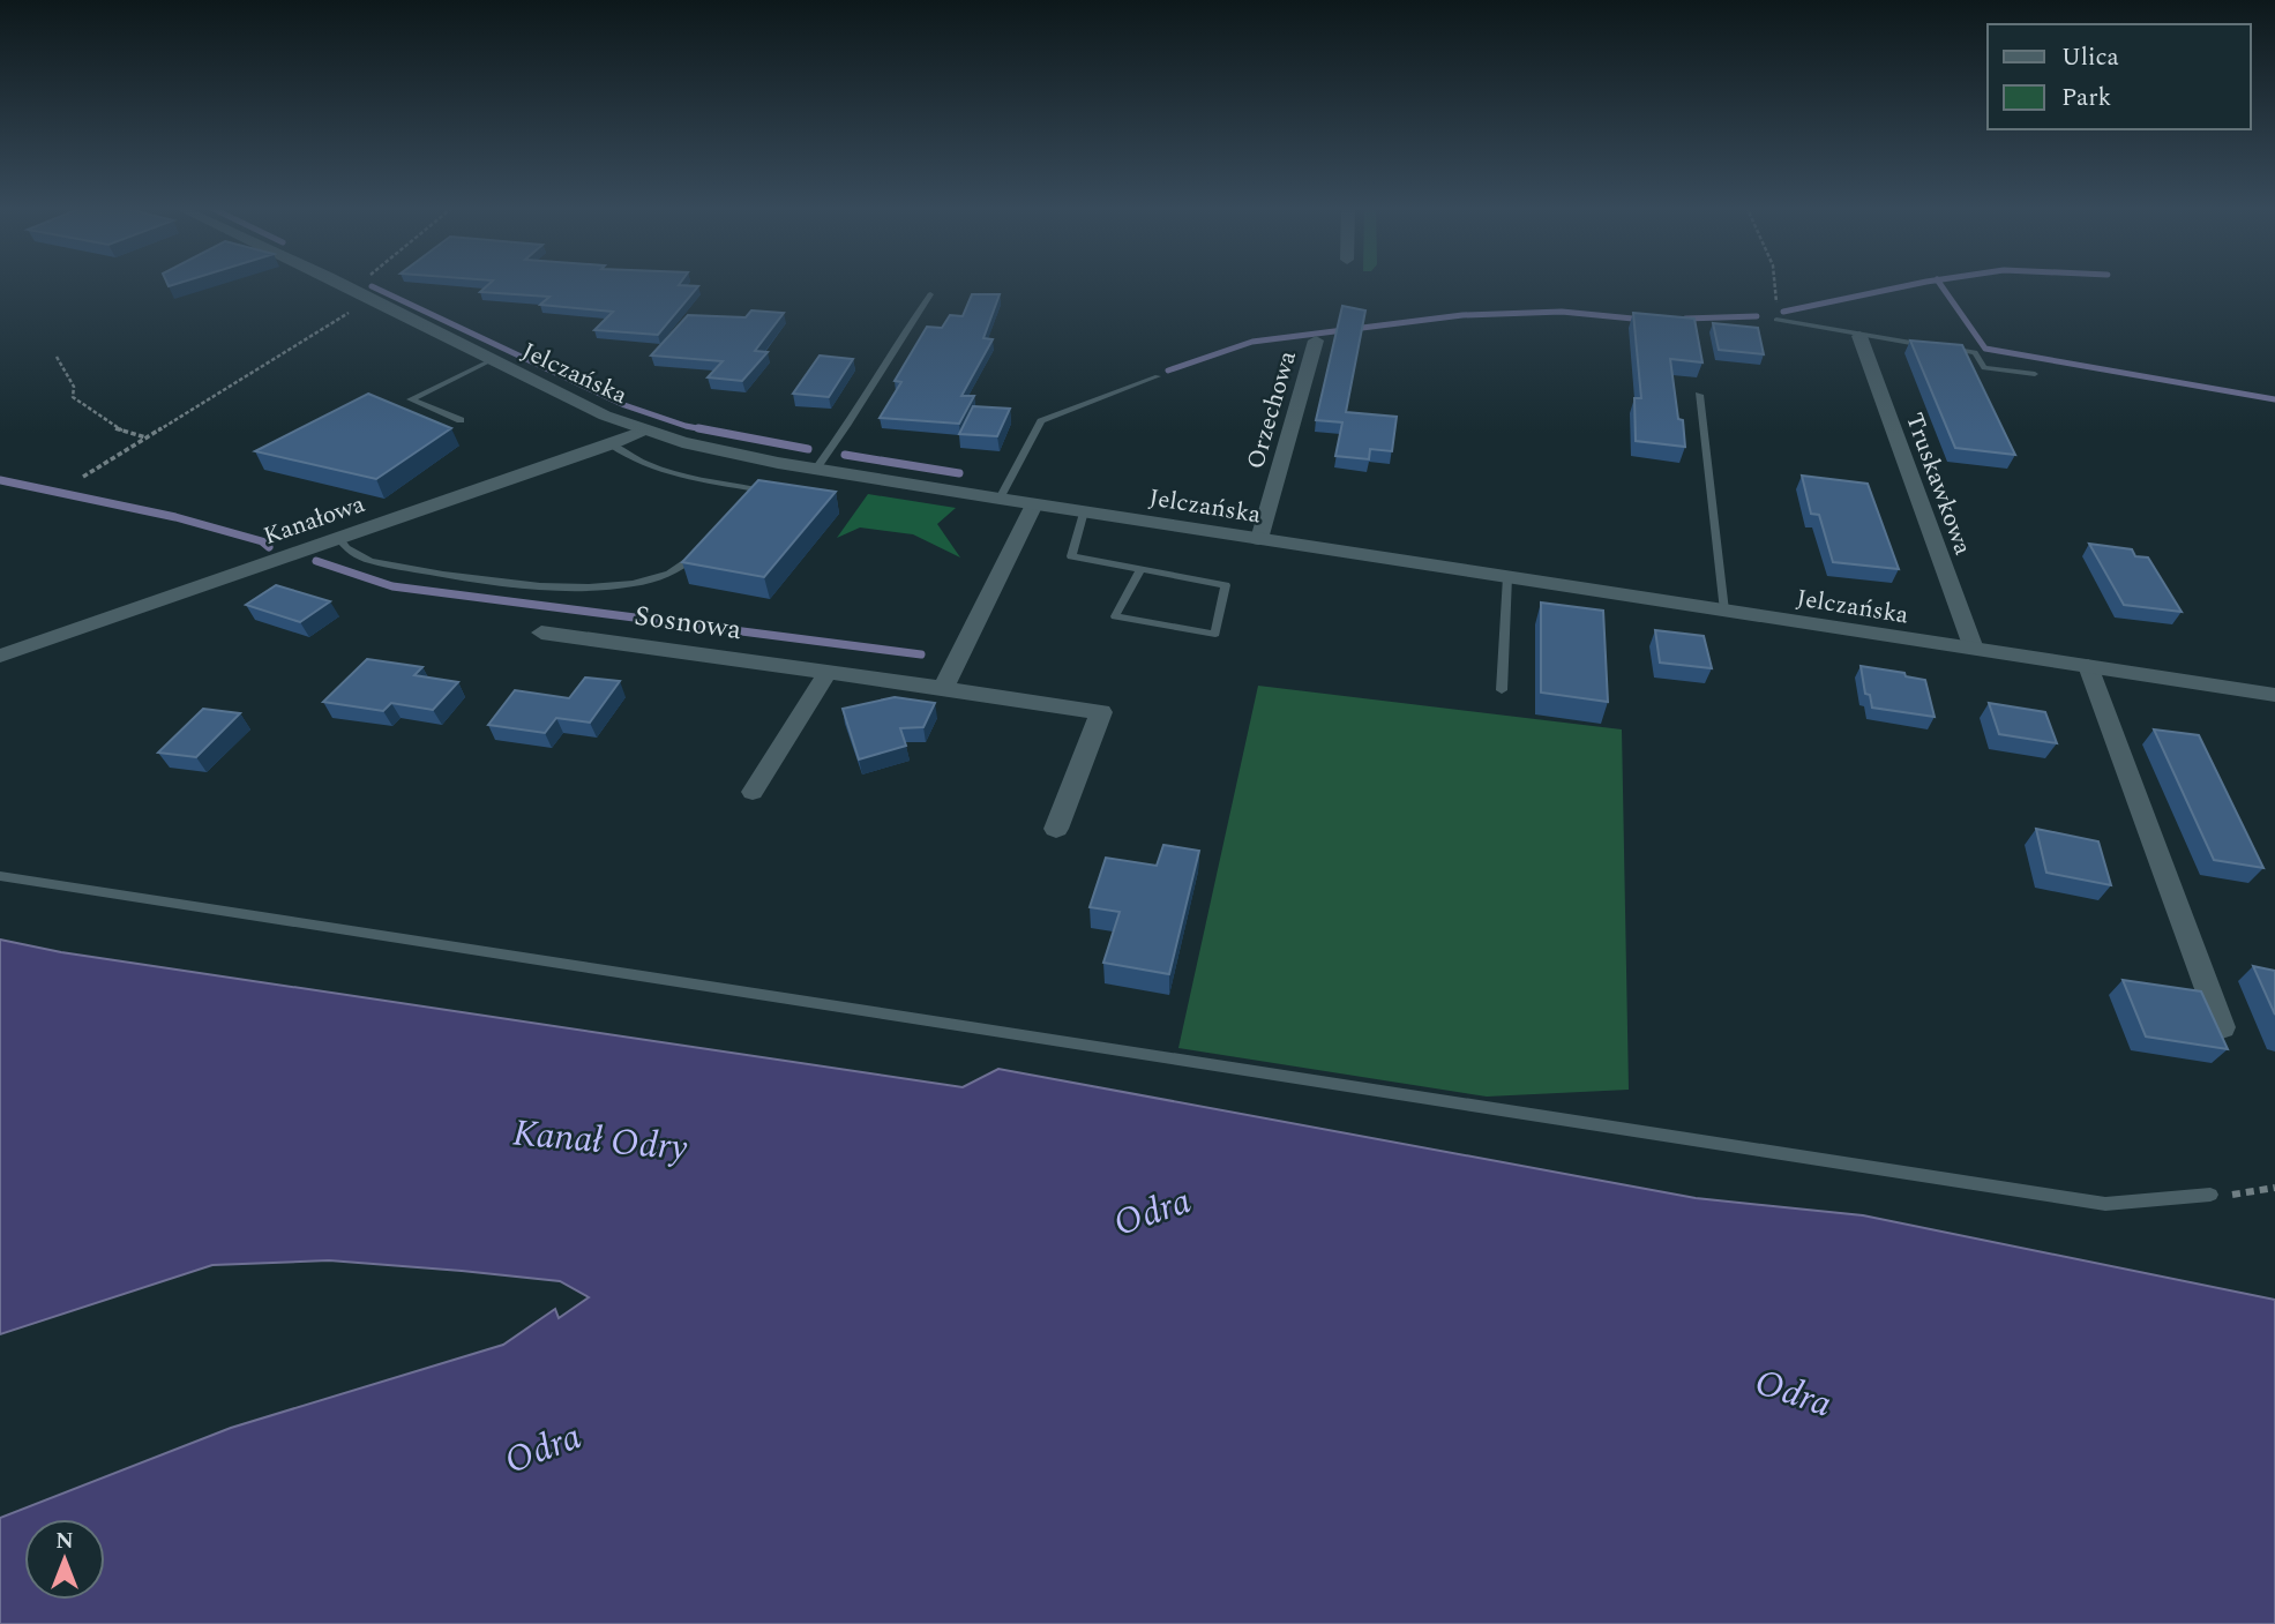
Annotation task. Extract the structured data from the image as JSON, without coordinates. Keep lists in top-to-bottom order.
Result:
{
  "streets": {
    "street": [
      "Jelczańska",
      "Orzechowa",
      "Truskawkowa",
      "Kanałowa",
      "Sosnowa"
    ]
  },
  "crossings": [
    ["Jelczańska", "Orzechowa"],
    ["Jelczańska", "Truskawkowa"],
    ["Jelczańska", "Kanałowa"]
  ],
  "water": ["Kanał Odry", "Odra"],
  "legend": ["Ulica", "Park"],
  "north": "top"
}
